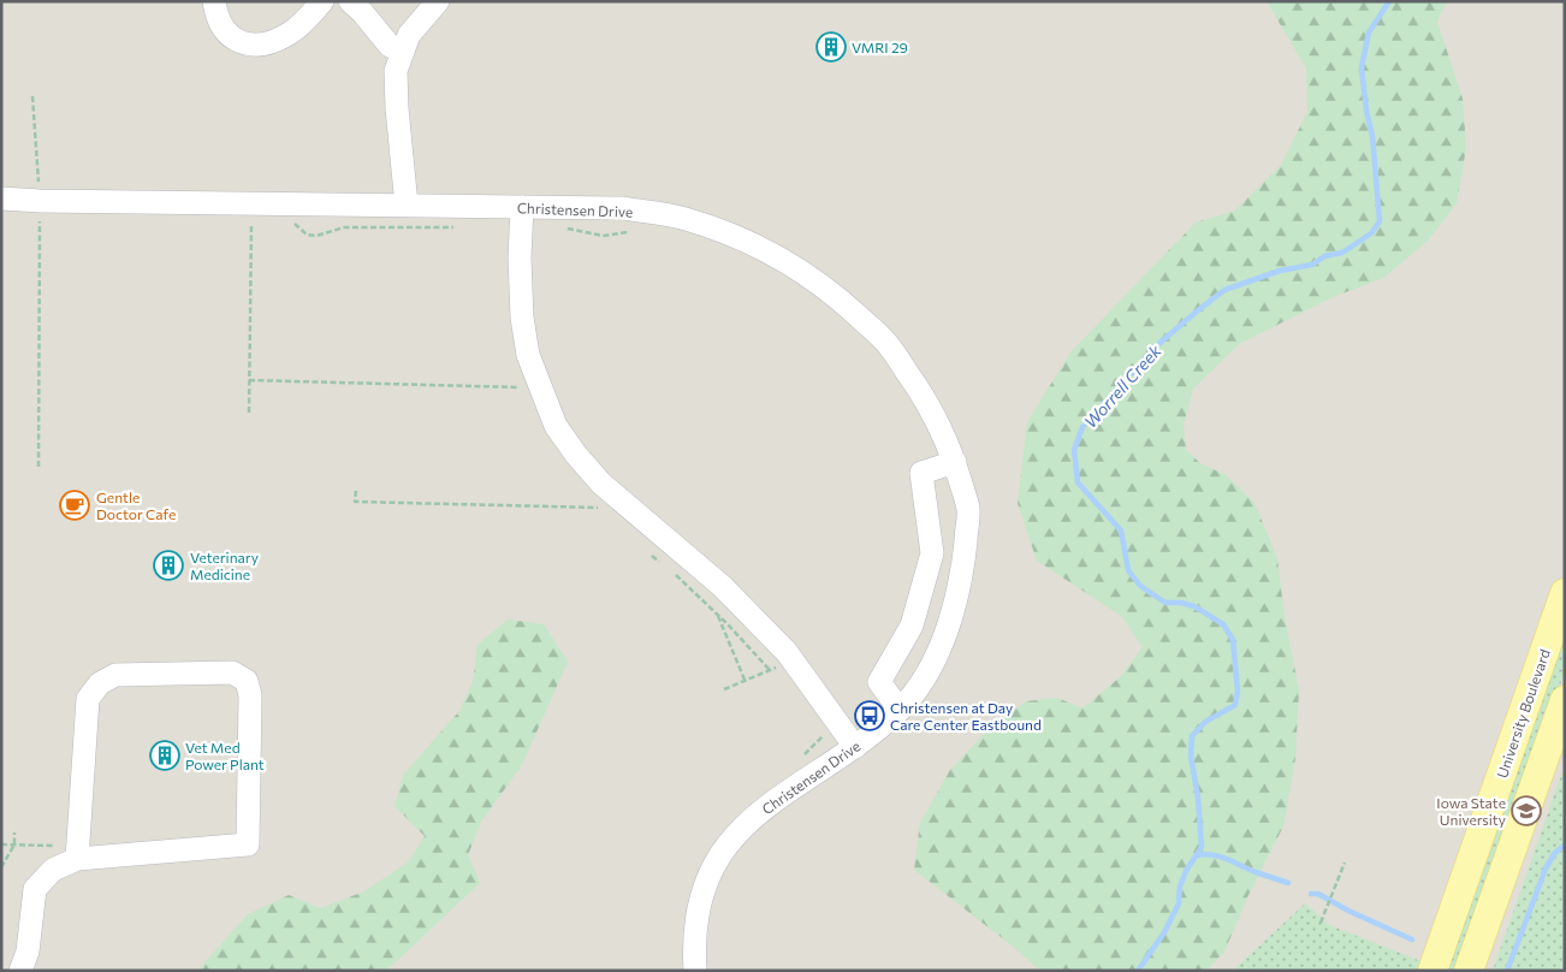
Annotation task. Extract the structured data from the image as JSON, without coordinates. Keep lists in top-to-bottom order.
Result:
{
  "streets": {
    "main road": ["University Boulevard"],
    "street": ["Christensen Drive"]
  },
  "water": ["Worrell Creek"],
  "places": {
    "building": ["VMRI 29", "Veterinary Medicine", "Vet Med Power Plant"],
    "cafe": ["Gentle Doctor Cafe"],
    "bus stop": ["Christensen at Day Care Center Eastbound"],
    "school or university": ["Iowa State University"]
  }
}
